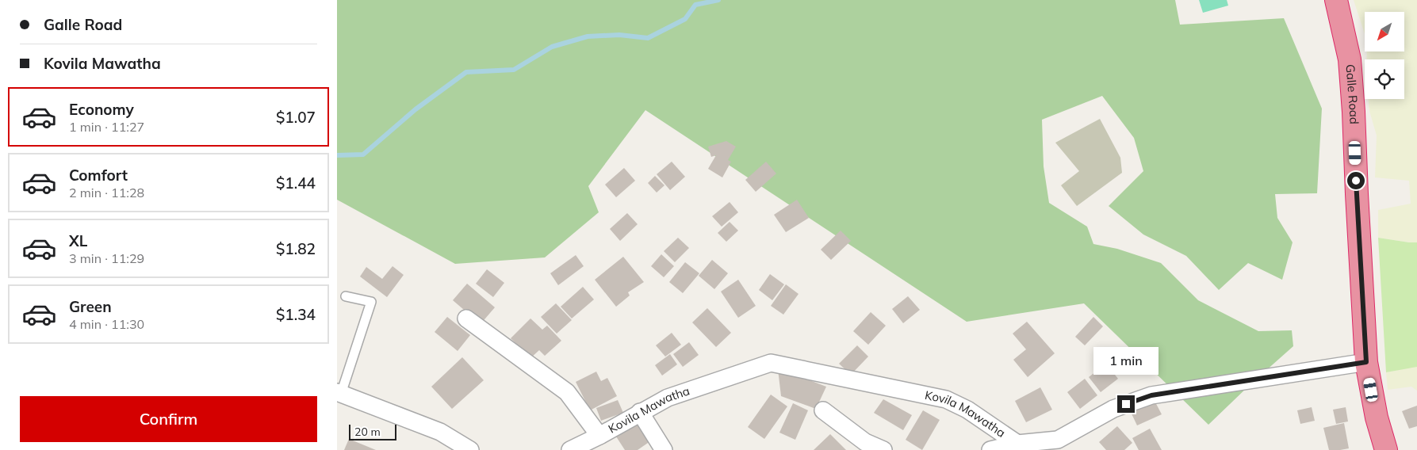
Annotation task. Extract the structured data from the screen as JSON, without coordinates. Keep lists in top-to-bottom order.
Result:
{
  "streets": {
    "highway": ["Galle Road"],
    "street": ["Kovila Mawatha"]
  },
  "crossings": [
    ["Galle Road", "Kovila Mawatha"]
  ],
  "scale_bar": "20 m",
  "north": "bottom left",
  "page": {
    "banner": ["Galle Road", "Kovila Mawatha"],
    "list": [
      {
        "name": "Economy",
        "note": "1 min · 11:27",
        "value": "$1.07"
      },
      {
        "name": "Comfort",
        "note": "2 min · 11:28",
        "value": "$1.44"
      },
      {
        "name": "XL",
        "note": "3 min · 11:29",
        "value": "$1.82"
      },
      {
        "name": "Green",
        "note": "4 min · 11:30",
        "value": "$1.34"
      }
    ],
    "bubble": "1 min",
    "buttons": "Confirm",
    "scale": "20 m"
  }
}
